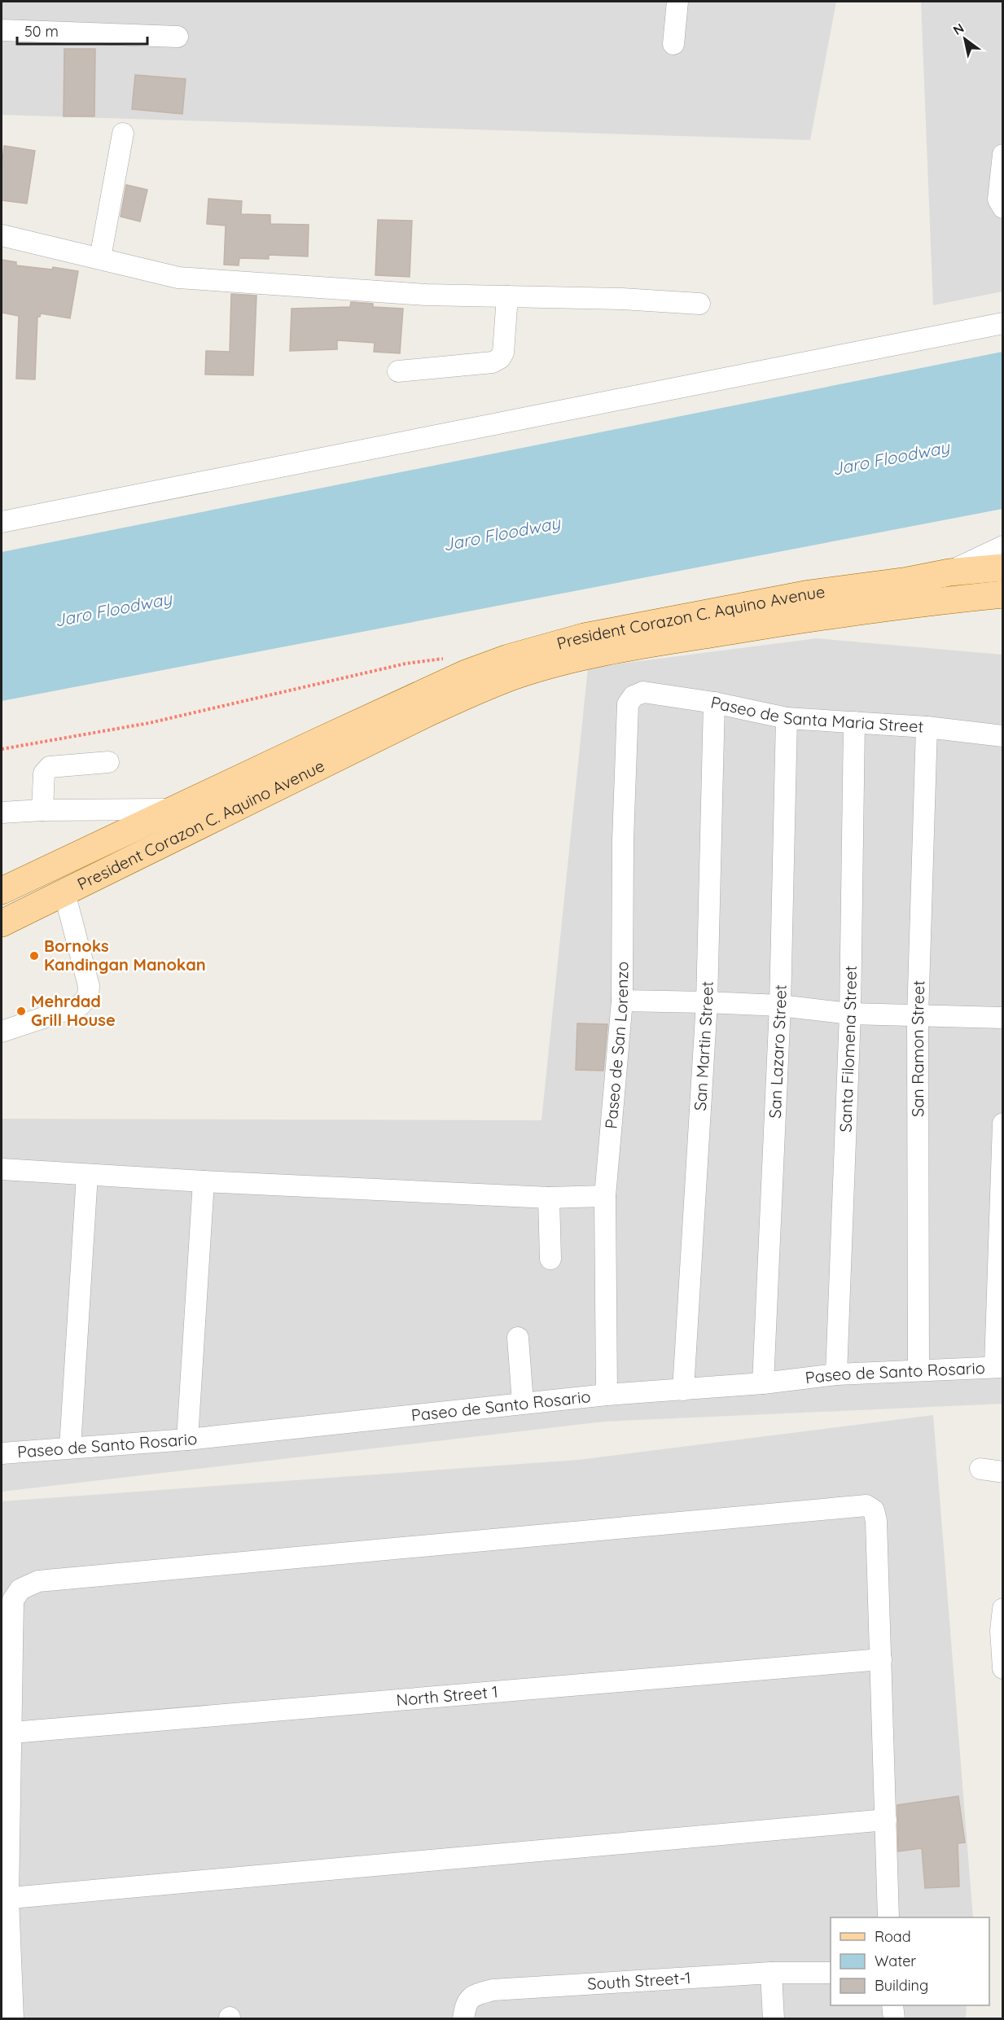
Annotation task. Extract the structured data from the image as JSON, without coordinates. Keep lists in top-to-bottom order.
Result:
{
  "streets": {
    "main road": ["President Corazon C. Aquino Avenue"],
    "street": [
      "Paseo de Santa Maria Street",
      "Paseo de San Lorenzo",
      "San Martin Street",
      "San Ramon Street",
      "Santa Filomena Street",
      "San Lazaro Street",
      "Paseo de Santo Rosario",
      "North Street 1",
      "South Street-1"
    ]
  },
  "crossings": [
    ["Paseo de Santa Maria Street", "Paseo de San Lorenzo"],
    ["Paseo de Santa Maria Street", "San Martin Street"],
    ["Paseo de Santa Maria Street", "San Ramon Street"],
    ["Paseo de Santa Maria Street", "Santa Filomena Street"],
    ["Paseo de Santa Maria Street", "San Lazaro Street"],
    ["Paseo de San Lorenzo", "Paseo de Santo Rosario"],
    ["San Martin Street", "Paseo de Santo Rosario"],
    ["San Ramon Street", "Paseo de Santo Rosario"],
    ["Santa Filomena Street", "Paseo de Santo Rosario"],
    ["San Lazaro Street", "Paseo de Santo Rosario"]
  ],
  "water": ["Jaro Floodway"],
  "places": ["Bornoks Kandingan Manokan", "Mehrdad Grill House"],
  "legend": ["Road", "Water", "Building"],
  "scale_bar": "50 m",
  "north": "top left"
}
